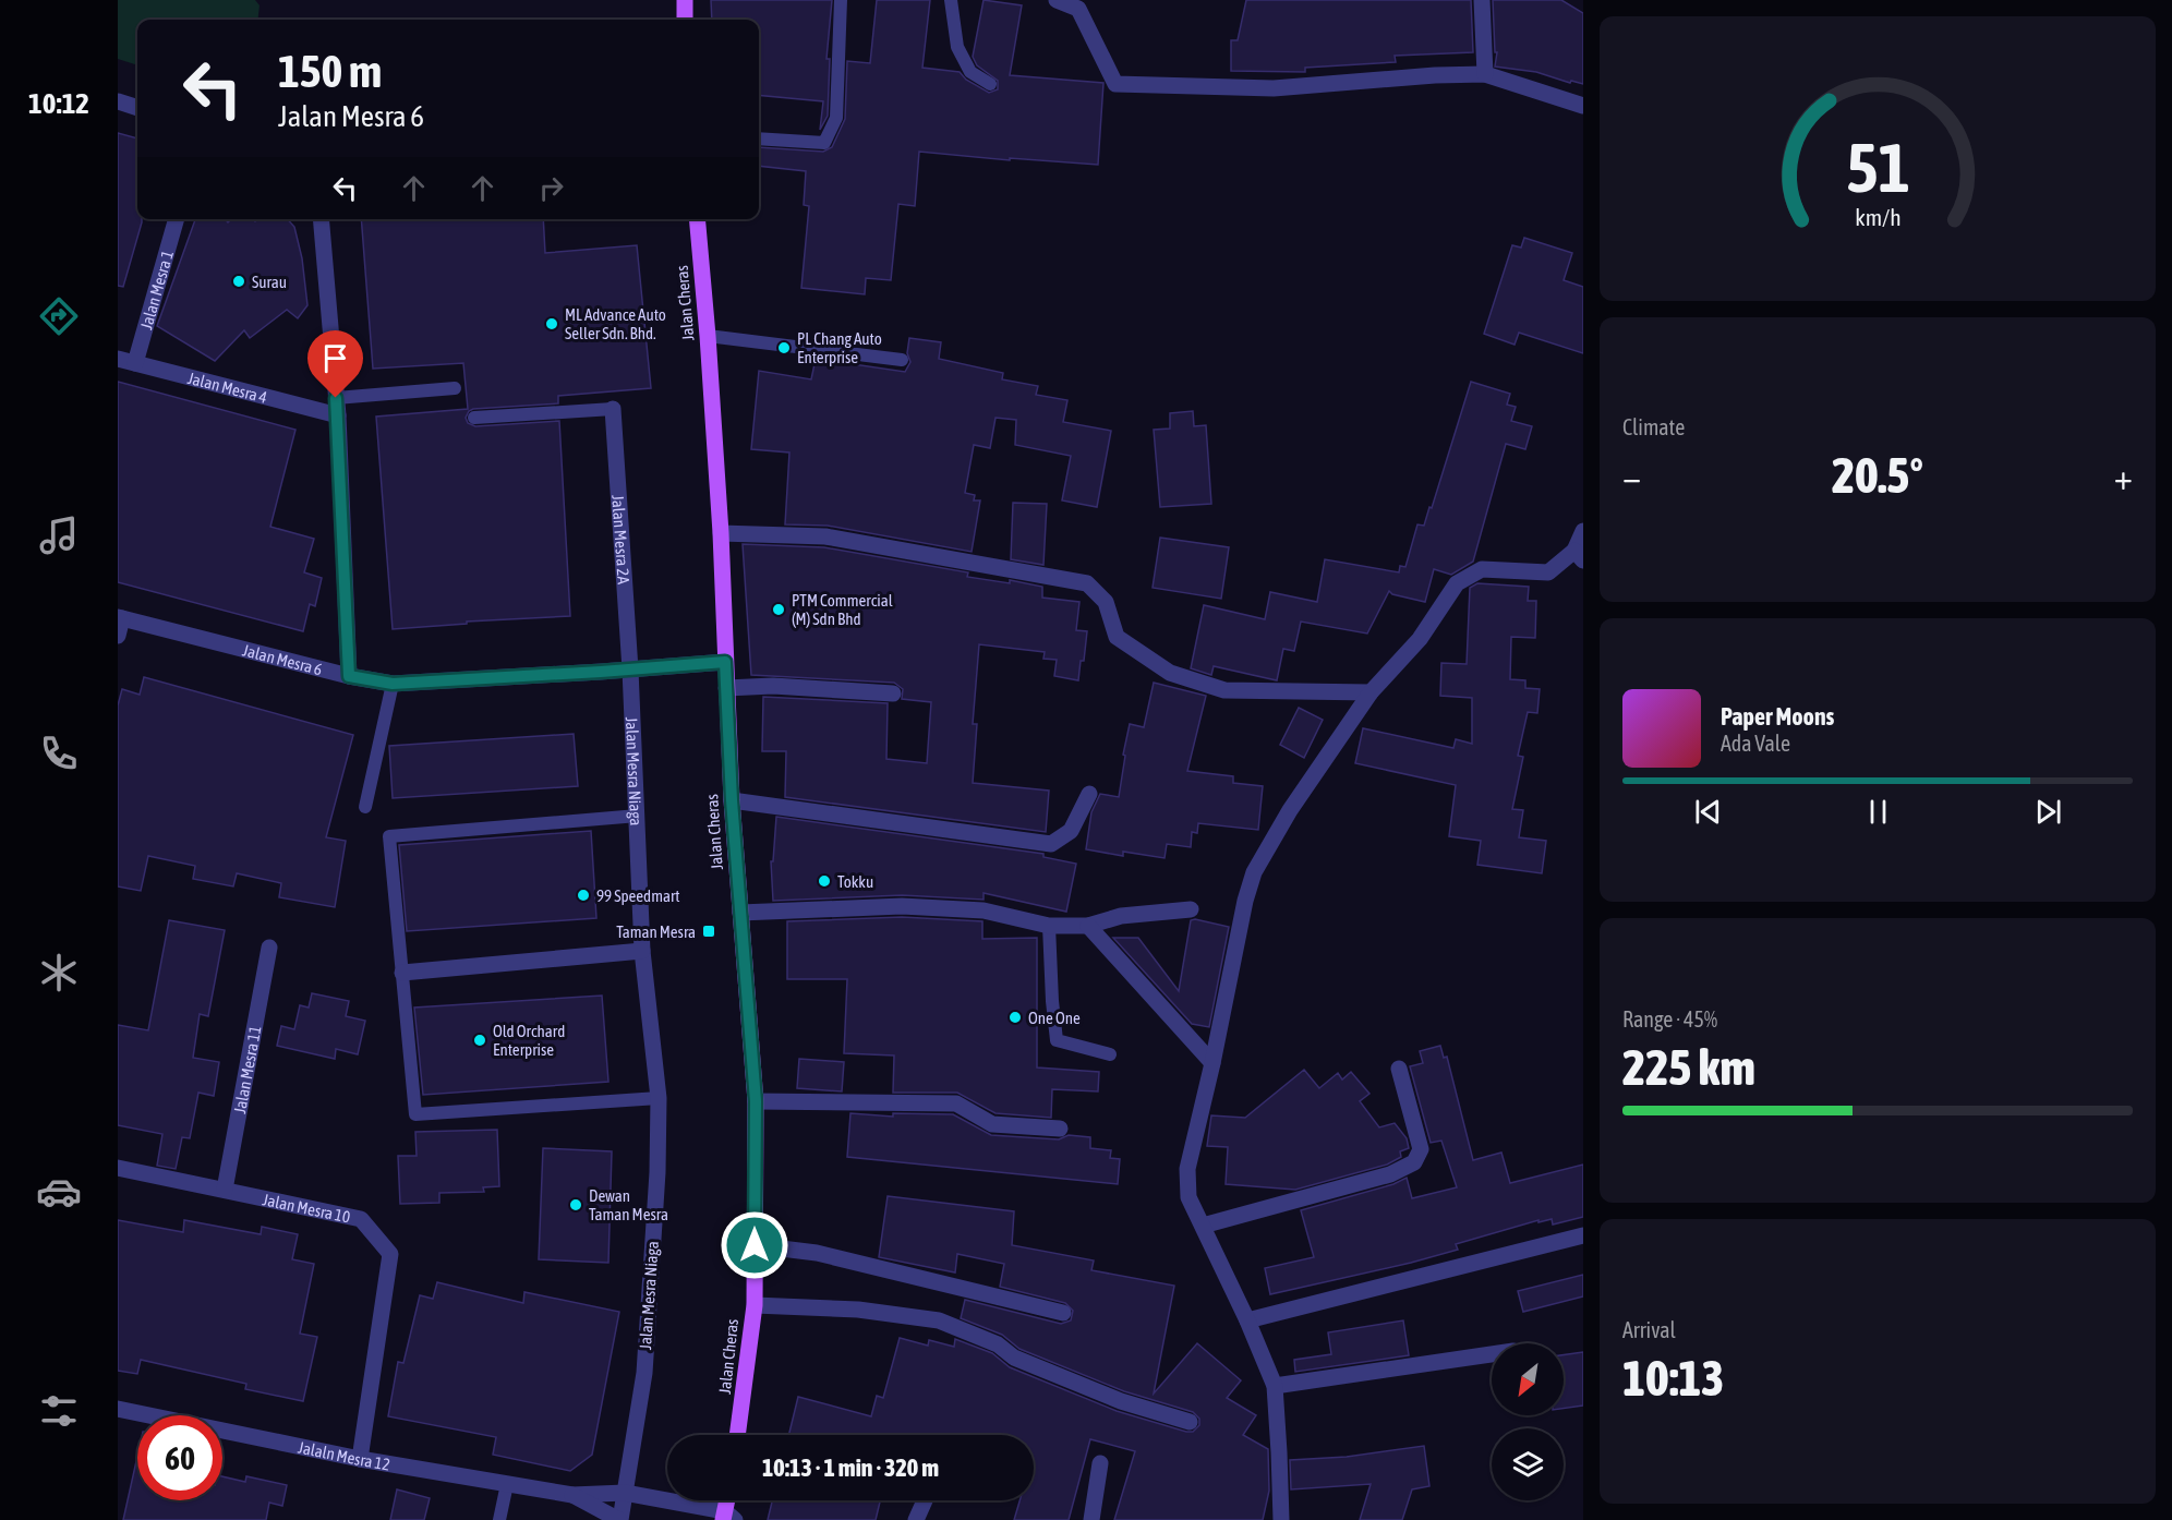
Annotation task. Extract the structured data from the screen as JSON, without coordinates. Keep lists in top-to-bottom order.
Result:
{
  "streets": {
    "main road": ["Jalan Cheras"],
    "street": [
      "Jalan Mesra 1",
      "Jalan Mesra 4",
      "Jalan Mesra 2A",
      "Jalan Mesra 6",
      "Jalan Mesra Niaga",
      "Jalan Mesra 11",
      "Jalan Mesra 10",
      "Jalaln Mesra 12"
    ]
  },
  "crossings": [
    ["Jalan Mesra 1", "Jalan Mesra 4"],
    ["Jalan Cheras", "Jalan Mesra 6"],
    ["Jalan Mesra 2A", "Jalan Mesra 6"],
    ["Jalan Mesra 2A", "Jalan Mesra Niaga"],
    ["Jalan Mesra 6", "Jalan Mesra Niaga"],
    ["Jalan Mesra 11", "Jalan Mesra 10"],
    ["Jalan Mesra 10", "Jalaln Mesra 12"]
  ],
  "places": {
    "other": [
      "Surau",
      "ML Advance Auto Seller Sdn. Bhd.",
      "PL Chang Auto Enterprise",
      "PTM Commercial (M) Sdn Bhd",
      "Tokku",
      "99 Speedmart",
      "One One",
      "Old Orchard Enterprise",
      "Dewan Taman Mesra"
    ],
    "transit": ["Taman Mesra"]
  },
  "north": "bottom left",
  "page": {
    "tabs": "10:12",
    "turn": ["150 m", "Jalan Mesra 6"],
    "tile": [
      "Climate",
      ["Range · 45%", "225 km"],
      ["Arrival", "10:13"]
    ],
    "heat": ["−", "20.5°", "+"],
    "song": ["Paper Moons", "Ada Vale"],
    "limit": "60",
    "trip": "10:13 · 1 min · 320 m",
    "gauge": ["51", "km/h"]
  }
}
